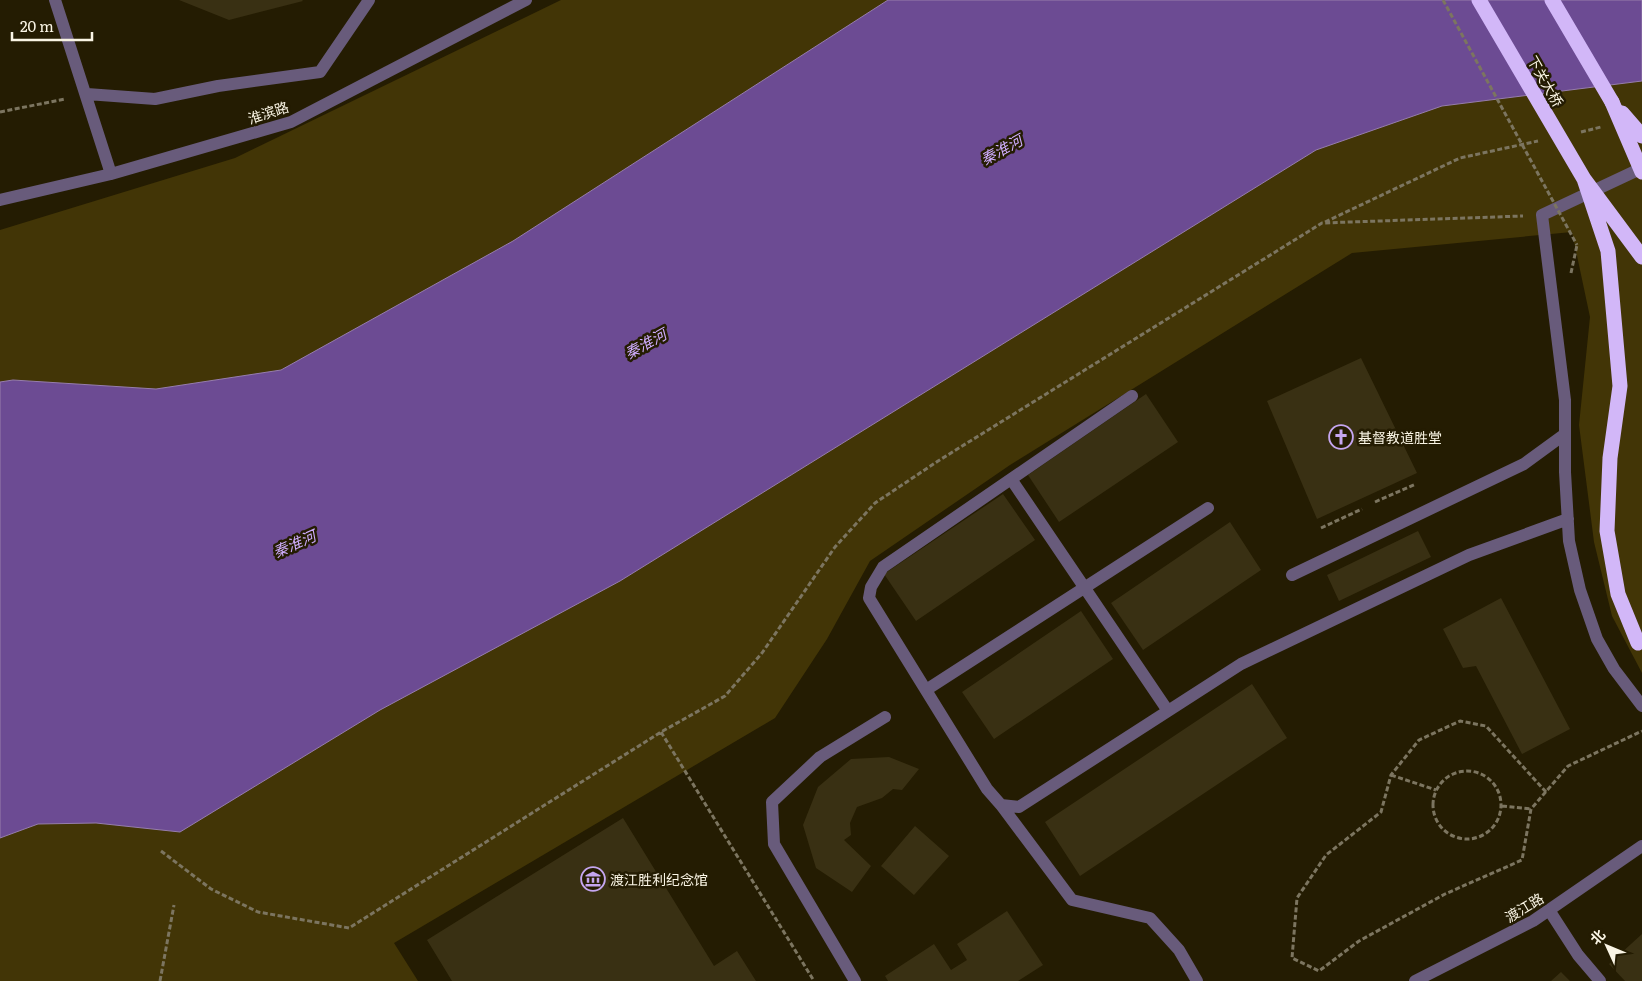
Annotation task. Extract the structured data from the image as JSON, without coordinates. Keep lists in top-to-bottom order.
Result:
{
  "streets": {
    "highway": ["下关大桥"],
    "street": ["淮滨路", "渡江路"]
  },
  "water": ["秦淮河"],
  "places": {
    "church": ["基督教道胜堂"],
    "museum": ["渡江胜利纪念馆"]
  },
  "scale_bar": "20 m",
  "north": "top left"
}
